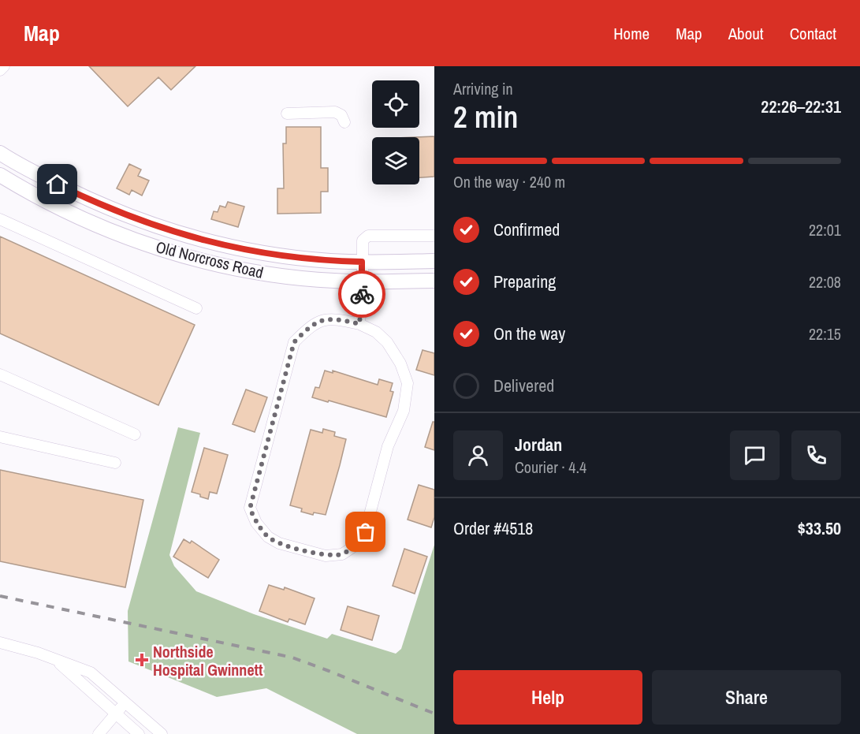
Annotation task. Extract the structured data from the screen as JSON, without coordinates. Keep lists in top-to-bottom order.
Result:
{
  "streets": {
    "main road": ["Old Norcross Road"]
  },
  "places": {
    "health": ["Northside Hospital Gwinnett"]
  },
  "page": {
    "header": "Map",
    "nav": [
      "Home",
      "Map",
      "About",
      "Contact"
    ],
    "heading": ["2 min", "Arriving in", "22:26–22:31"],
    "panel": [
      "Jordan",
      "Courier · 4.4",
      "Order #4518",
      "$33.50"
    ],
    "bar": "On the way · 240 m",
    "list": [
      ["Confirmed", "22:01"],
      ["Preparing", "22:08"],
      ["On the way", "22:15"],
      "Delivered"
    ],
    "buttons": ["Help", "Share"]
  }
}
